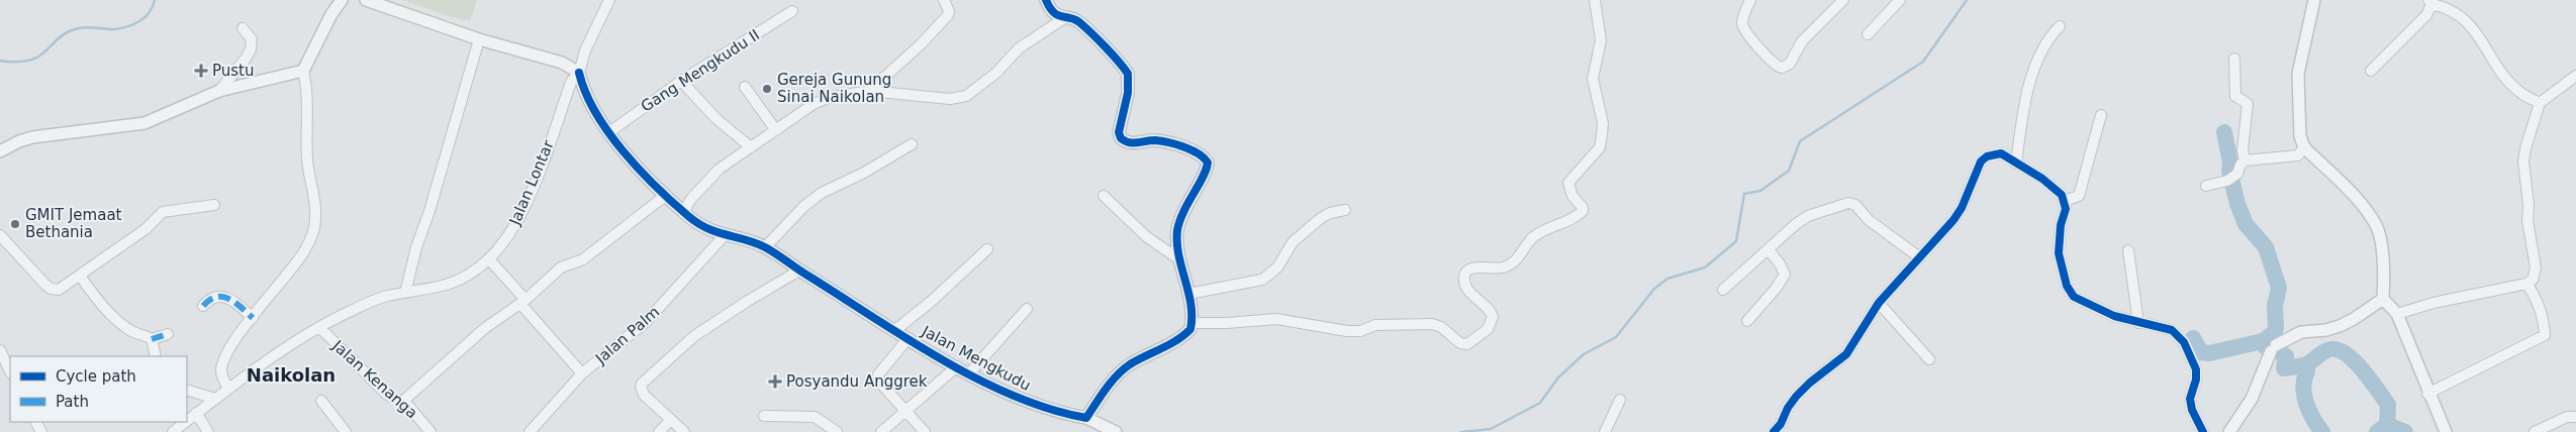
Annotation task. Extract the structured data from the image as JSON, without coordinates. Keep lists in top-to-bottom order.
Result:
{
  "streets": {
    "street": [
      "Gang Mengkudu II",
      "Jalan Lontar",
      "Jalan Palm",
      "Jalan Mengkudu",
      "Jalan Kenanga"
    ]
  },
  "crossings": [
    ["Gang Mengkudu II", "Jalan Mengkudu"],
    ["Jalan Lontar", "Jalan Mengkudu"],
    ["Jalan Lontar", "Jalan Kenanga"],
    ["Jalan Palm", "Jalan Mengkudu"]
  ],
  "districts": ["Naikolan"],
  "places": {
    "health": ["Pustu", "Posyandu Anggrek"],
    "other": ["Gereja Gunung Sinai Naikolan", "GMIT Jemaat Bethania"]
  },
  "legend": ["Cycle path", "Path"]
}
